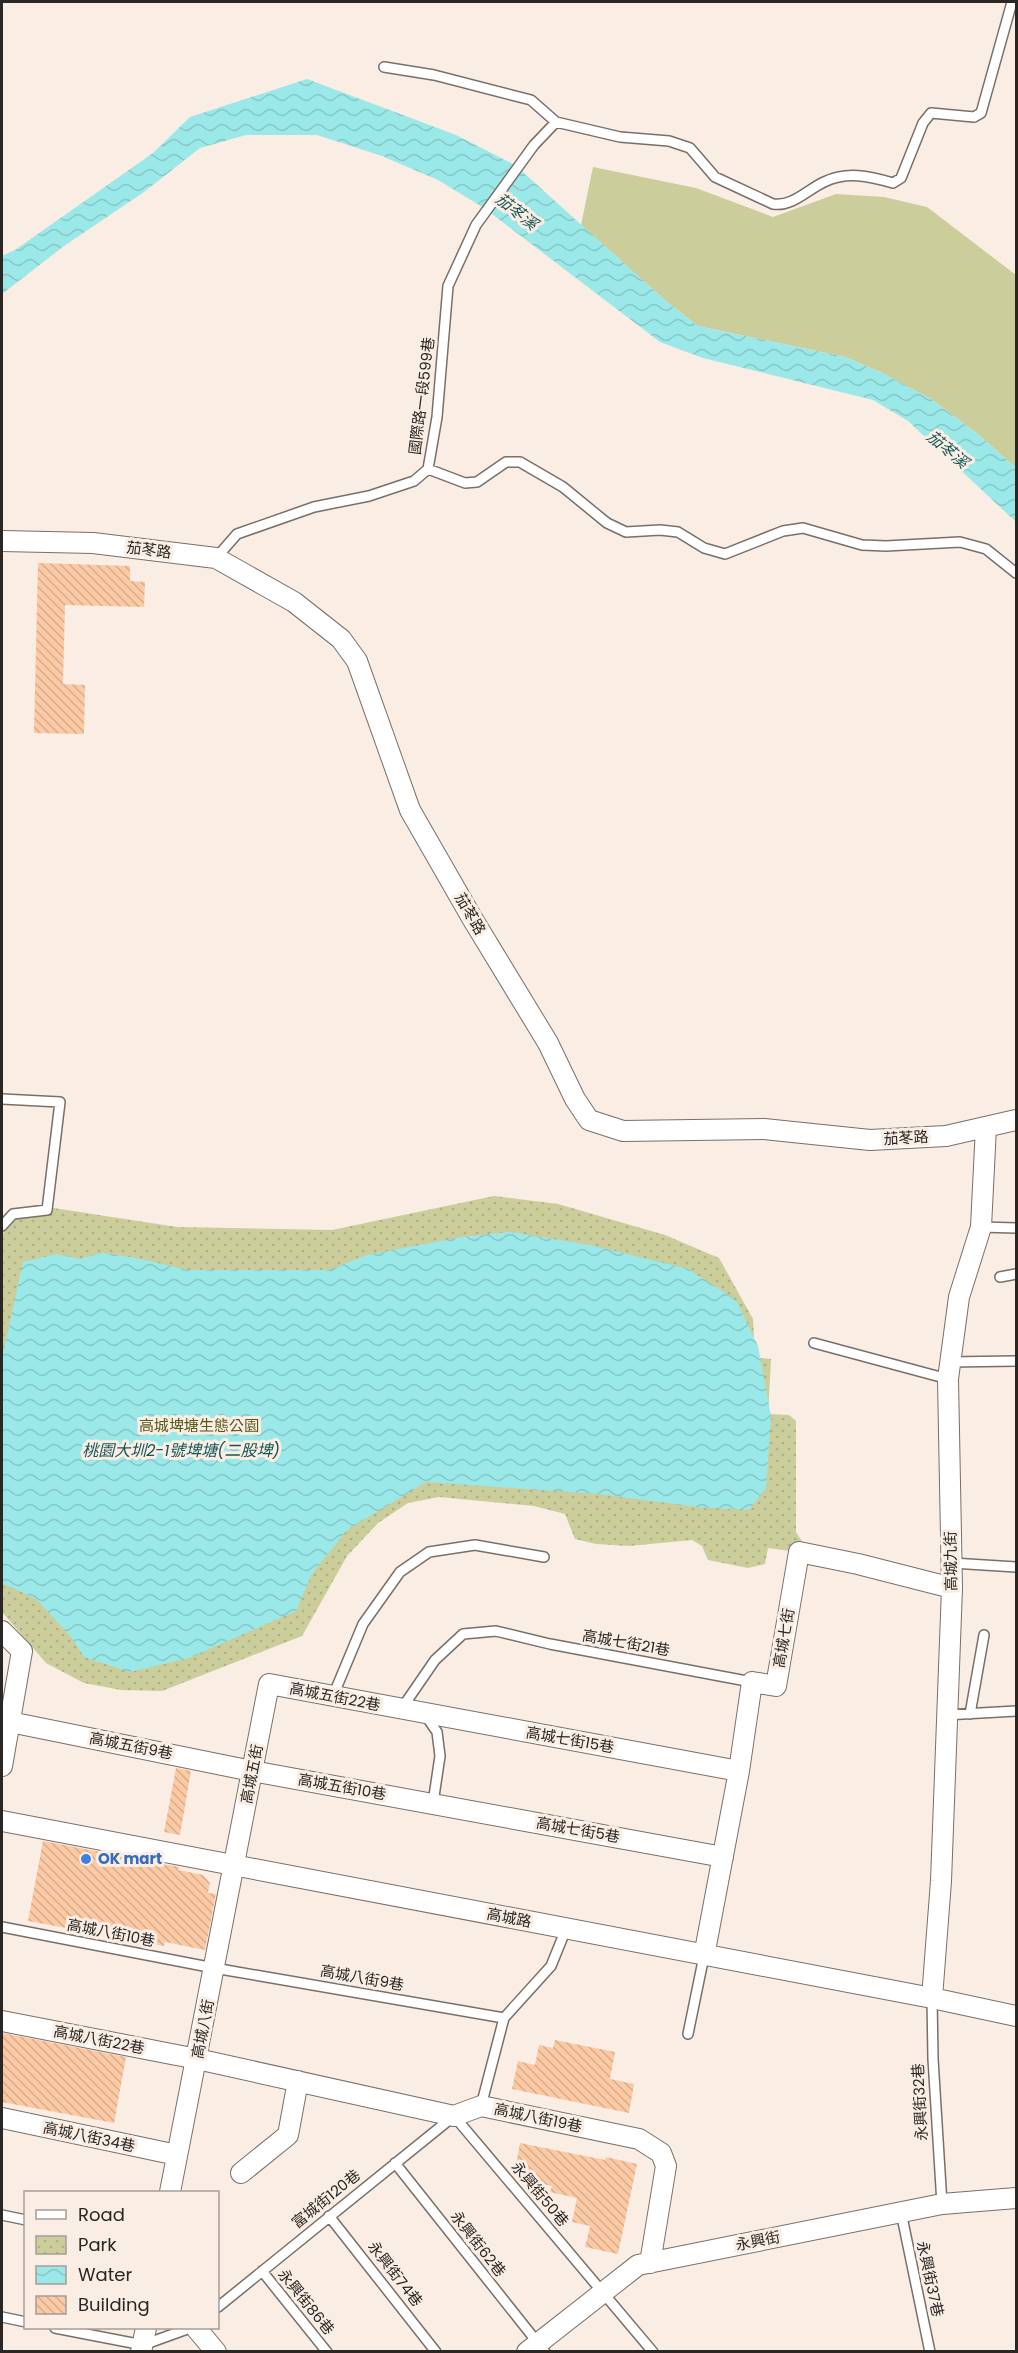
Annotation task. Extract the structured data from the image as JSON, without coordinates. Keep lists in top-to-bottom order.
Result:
{
  "streets": {
    "street": [
      "茄苳路",
      "高城九街",
      "高城七街",
      "高城五街22巷",
      "高城七街15巷",
      "高城五街9巷",
      "高城五街",
      "高城五街10巷",
      "高城七街5巷",
      "高城路",
      "高城八街",
      "高城八街22巷",
      "高城八街19巷",
      "高城八街34巷",
      "永興街"
    ],
    "lane": [
      "國際路一段599巷",
      "高城七街21巷",
      "高城八街10巷",
      "高城八街9巷",
      "永興街32巷",
      "永興街50巷",
      "富城街120巷",
      "永興街62巷",
      "永興街74巷",
      "永興街37巷",
      "永興街86巷"
    ]
  },
  "crossings": [
    ["國際路一段599巷", "茄苳路"],
    ["茄苳路", "高城九街"],
    ["高城九街", "高城七街"],
    ["高城九街", "高城路"],
    ["高城九街", "永興街32巷"],
    ["高城七街", "高城七街21巷"],
    ["高城七街21巷", "高城五街22巷"],
    ["高城七街21巷", "高城七街15巷"],
    ["高城五街22巷", "高城七街15巷"],
    ["高城五街22巷", "高城五街"],
    ["高城五街9巷", "高城五街"],
    ["高城五街9巷", "高城五街10巷"],
    ["高城五街", "高城五街10巷"],
    ["高城五街", "高城路"],
    ["高城五街", "高城八街"],
    ["高城五街10巷", "高城七街5巷"],
    ["高城路", "高城八街"],
    ["高城路", "永興街32巷"],
    ["高城八街10巷", "高城八街9巷"],
    ["高城八街10巷", "高城八街"],
    ["高城八街9巷", "高城八街"],
    ["高城八街", "高城八街22巷"],
    ["高城八街", "高城八街34巷"],
    ["永興街32巷", "永興街"],
    ["高城八街19巷", "永興街50巷"],
    ["高城八街19巷", "富城街120巷"],
    ["高城八街19巷", "永興街"],
    ["永興街50巷", "富城街120巷"],
    ["永興街50巷", "永興街"],
    ["富城街120巷", "永興街62巷"],
    ["富城街120巷", "永興街74巷"],
    ["富城街120巷", "永興街86巷"],
    ["永興街", "永興街62巷"],
    ["永興街", "永興街37巷"]
  ],
  "water": ["茄苳溪", "桃園大圳2-1號埤塘(二股埤)"],
  "parks": ["高城埤塘生態公園"],
  "places": ["OK mart"],
  "legend": [
    "Road",
    "Park",
    "Water",
    "Building"
  ]
}
